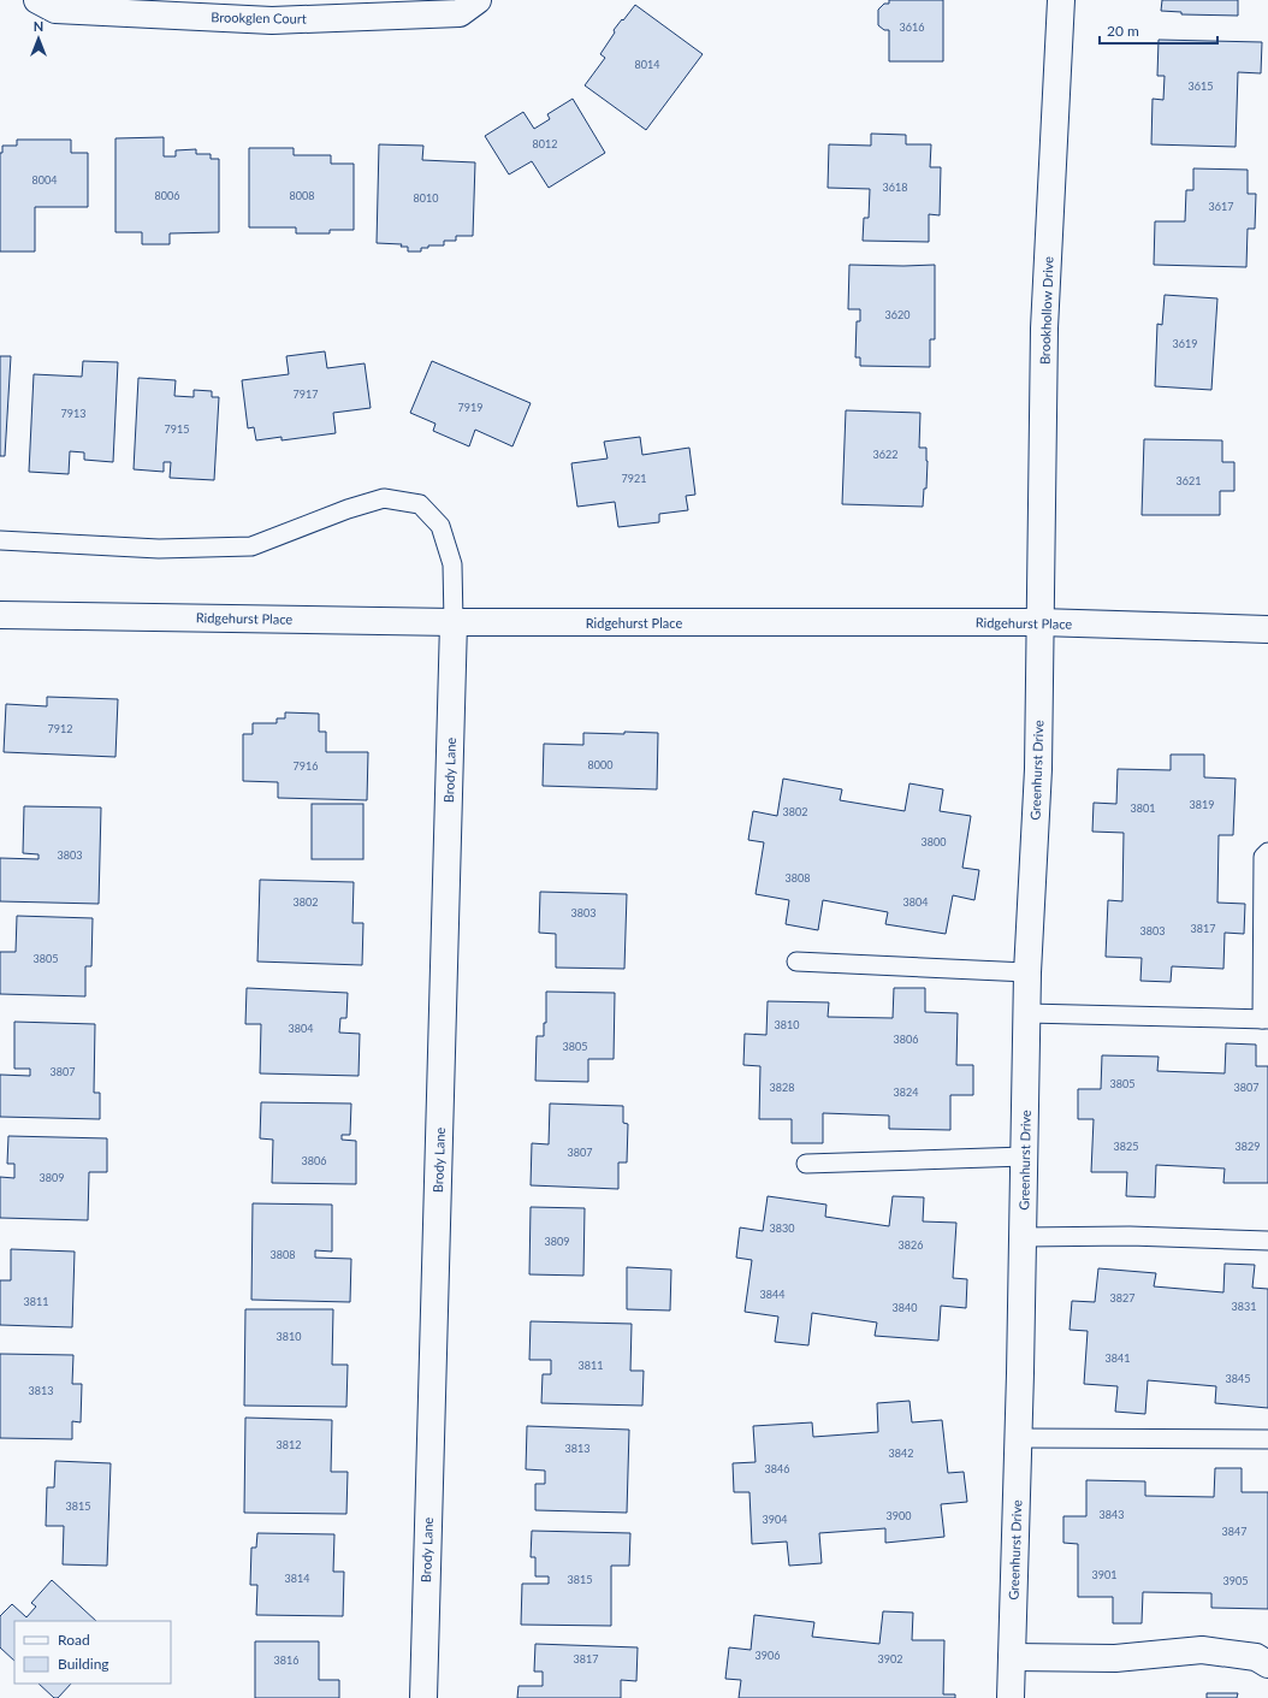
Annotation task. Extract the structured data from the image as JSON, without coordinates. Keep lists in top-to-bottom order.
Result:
{
  "streets": {
    "street": [
      "Brookglen Court",
      "Brookhollow Drive",
      "Ridgehurst Place",
      "Brody Lane",
      "Greenhurst Drive"
    ]
  },
  "crossings": [
    ["Brookhollow Drive", "Ridgehurst Place"],
    ["Brookhollow Drive", "Greenhurst Drive"],
    ["Ridgehurst Place", "Brody Lane"],
    ["Ridgehurst Place", "Greenhurst Drive"]
  ],
  "house_numbers": [
    "3616",
    "8014",
    "3615",
    "8012",
    "8004",
    "3618",
    "8006",
    "8008",
    "8010",
    "3617",
    "3620",
    "3619",
    "7917",
    "7919",
    "7913",
    "7915",
    "3622",
    "7921",
    "3621",
    "7912",
    "8000",
    "7916",
    "3819",
    "3801",
    "3802",
    "3800",
    "3803",
    "3808",
    "3802",
    "3804",
    "3803",
    "3817",
    "3803",
    "3805",
    "3810",
    "3804",
    "3806",
    "3805",
    "3807",
    "3805",
    "3828",
    "3807",
    "3824",
    "3825",
    "3829",
    "3807",
    "3806",
    "3809",
    "3830",
    "3809",
    "3826",
    "3808",
    "3844",
    "3827",
    "3811",
    "3831",
    "3840",
    "3810",
    "3841",
    "3811",
    "3845",
    "3813",
    "3812",
    "3813",
    "3842",
    "3846",
    "3815",
    "3843",
    "3900",
    "3904",
    "3847",
    "3901",
    "3814",
    "3815",
    "3905",
    "3906",
    "3817",
    "3902",
    "3816"
  ],
  "legend": ["Road", "Building"],
  "scale_bar": "20 m",
  "north": "top"
}
